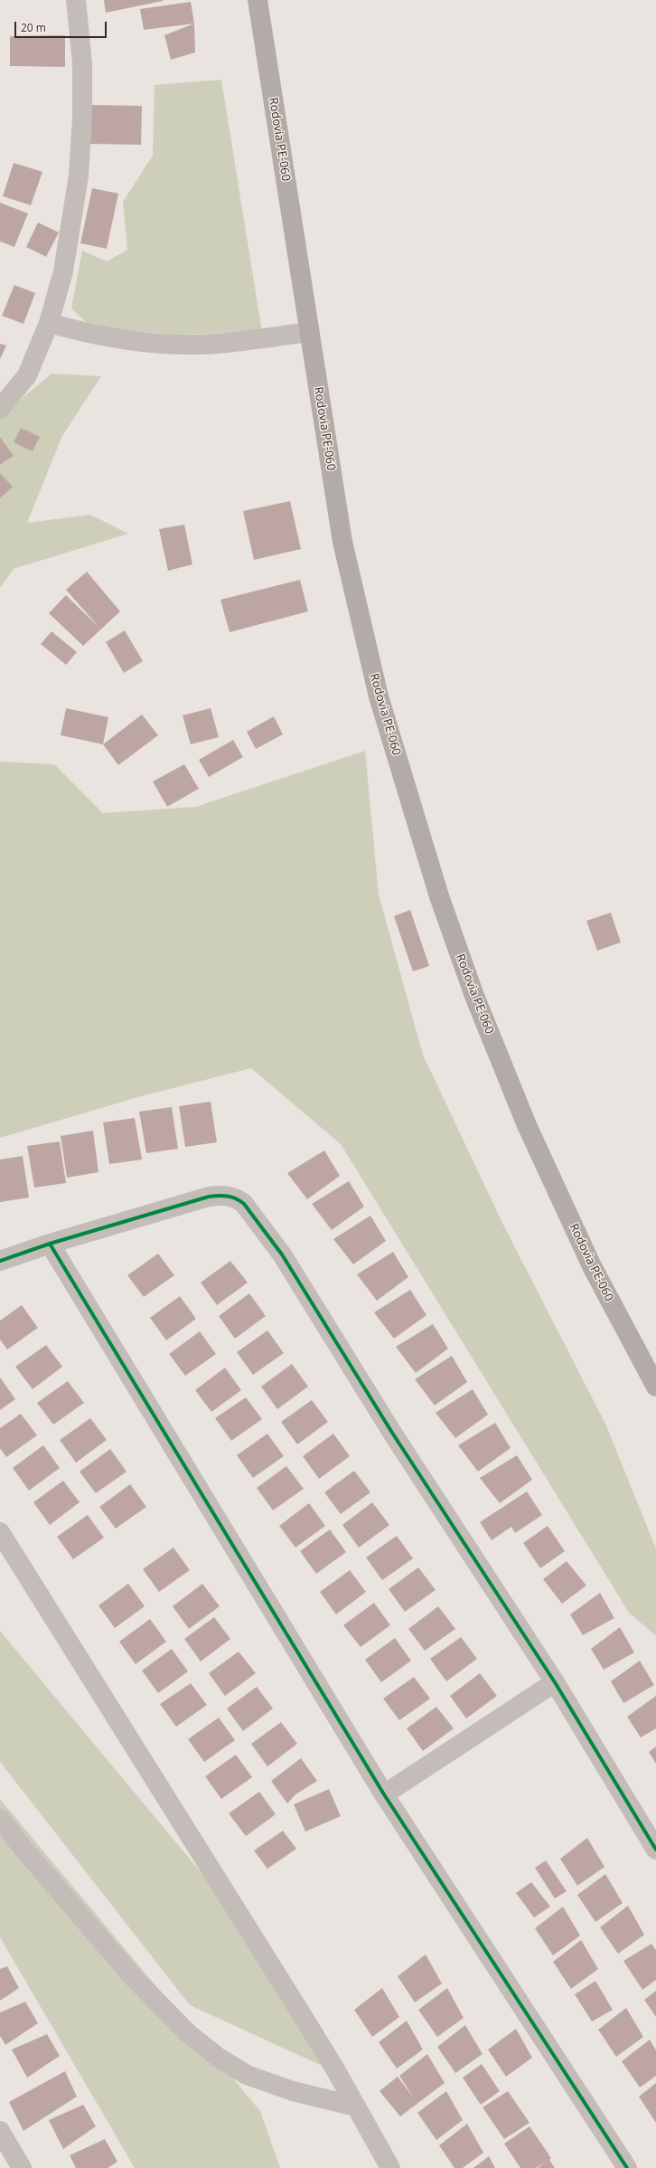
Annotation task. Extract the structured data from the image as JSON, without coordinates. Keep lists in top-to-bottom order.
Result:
{
  "streets": {
    "main road": ["Rodovia PE-060"]
  },
  "scale_bar": "20 m"
}
